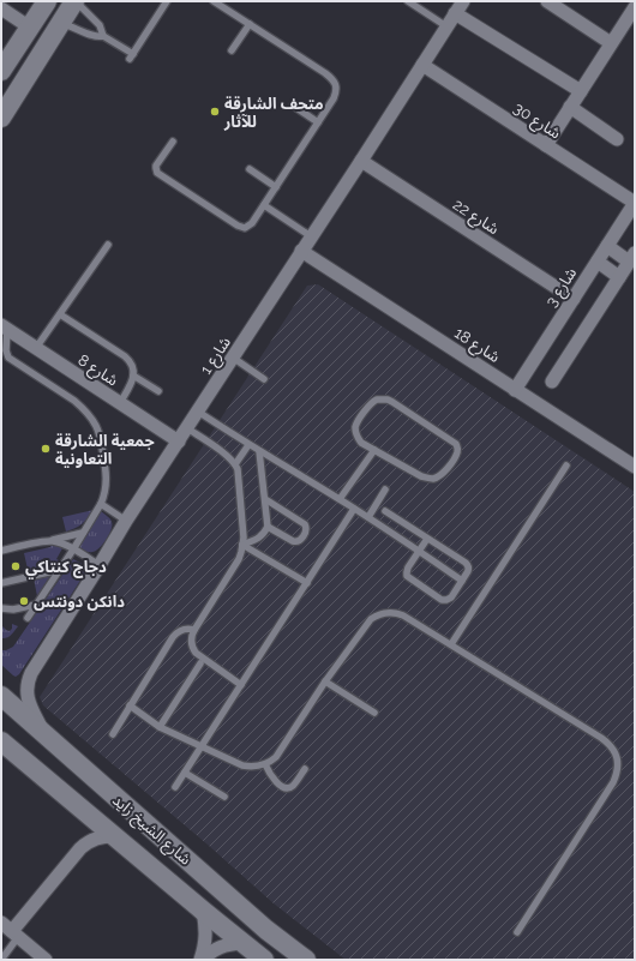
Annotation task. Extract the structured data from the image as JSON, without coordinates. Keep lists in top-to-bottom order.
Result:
{
  "streets": {
    "main road": ["شارع الشيخ زايد"],
    "street": [
      "شارع 30",
      "شارع 22",
      "شارع 3",
      "شارع 18",
      "شارع 1",
      "شارع 8"
    ]
  },
  "crossings": [
    ["شارع 30", "شارع 3"],
    ["شارع 30", "شارع 1"],
    ["شارع 22", "شارع 3"],
    ["شارع 22", "شارع 1"],
    ["شارع 3", "شارع 18"],
    ["شارع 18", "شارع 1"],
    ["شارع 1", "شارع 8"],
    ["شارع 1", "شارع الشيخ زايد"]
  ],
  "places": [
    "متحف الشارقة للآثار",
    "جمعية الشارقة التعاونية",
    "دجاج كنتاكي",
    "دانكن دونتس"
  ]
}
